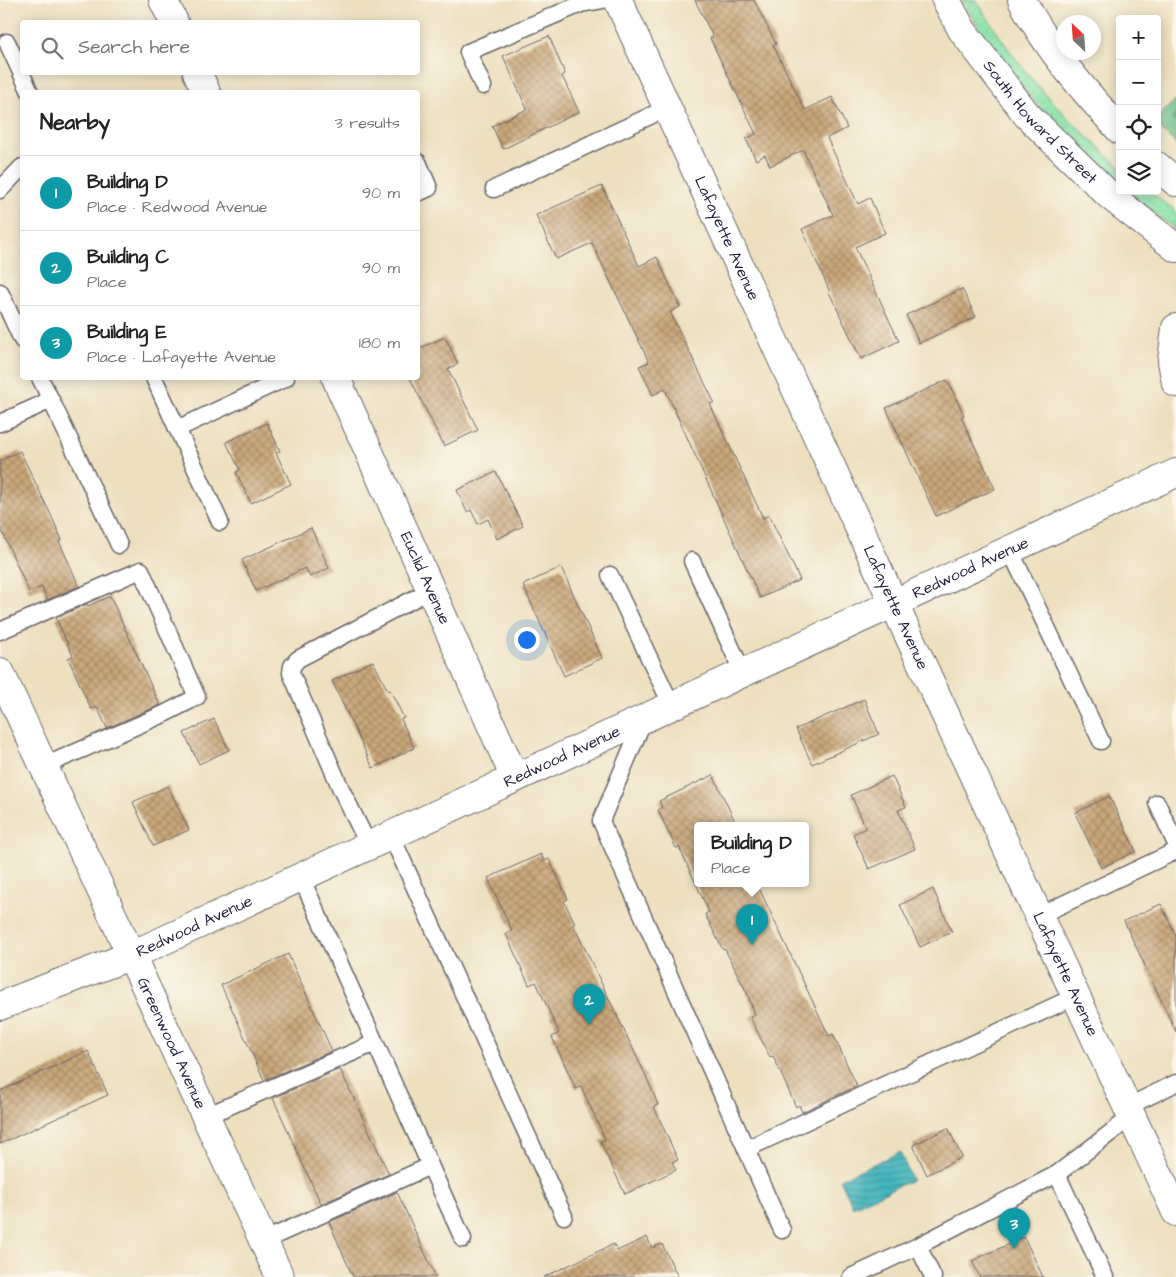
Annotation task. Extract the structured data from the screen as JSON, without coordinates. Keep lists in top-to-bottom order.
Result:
{
  "streets": {
    "street": [
      "South Howard Street",
      "Lafayette Avenue",
      "Redwood Avenue",
      "Euclid Avenue",
      "Greenwood Avenue"
    ]
  },
  "crossings": [
    ["Lafayette Avenue", "Redwood Avenue"],
    ["Redwood Avenue", "Euclid Avenue"],
    ["Redwood Avenue", "Greenwood Avenue"]
  ],
  "north": "top left",
  "page": {
    "map_buttons": ["+", "−"],
    "search": "Search here",
    "heading": ["Nearby", "3 results"],
    "list": [
      {
        "mark": "1",
        "name": "Building D",
        "note": "Place · Redwood Avenue",
        "value": "90 m"
      },
      {
        "mark": "2",
        "name": "Building C",
        "note": "Place",
        "value": "90 m"
      },
      {
        "mark": "3",
        "name": "Building E",
        "note": "Place · Lafayette Avenue",
        "value": "180 m"
      }
    ],
    "popup": ["Building D", "Place"],
    "pins": ["1", "2", "3"]
  }
}
